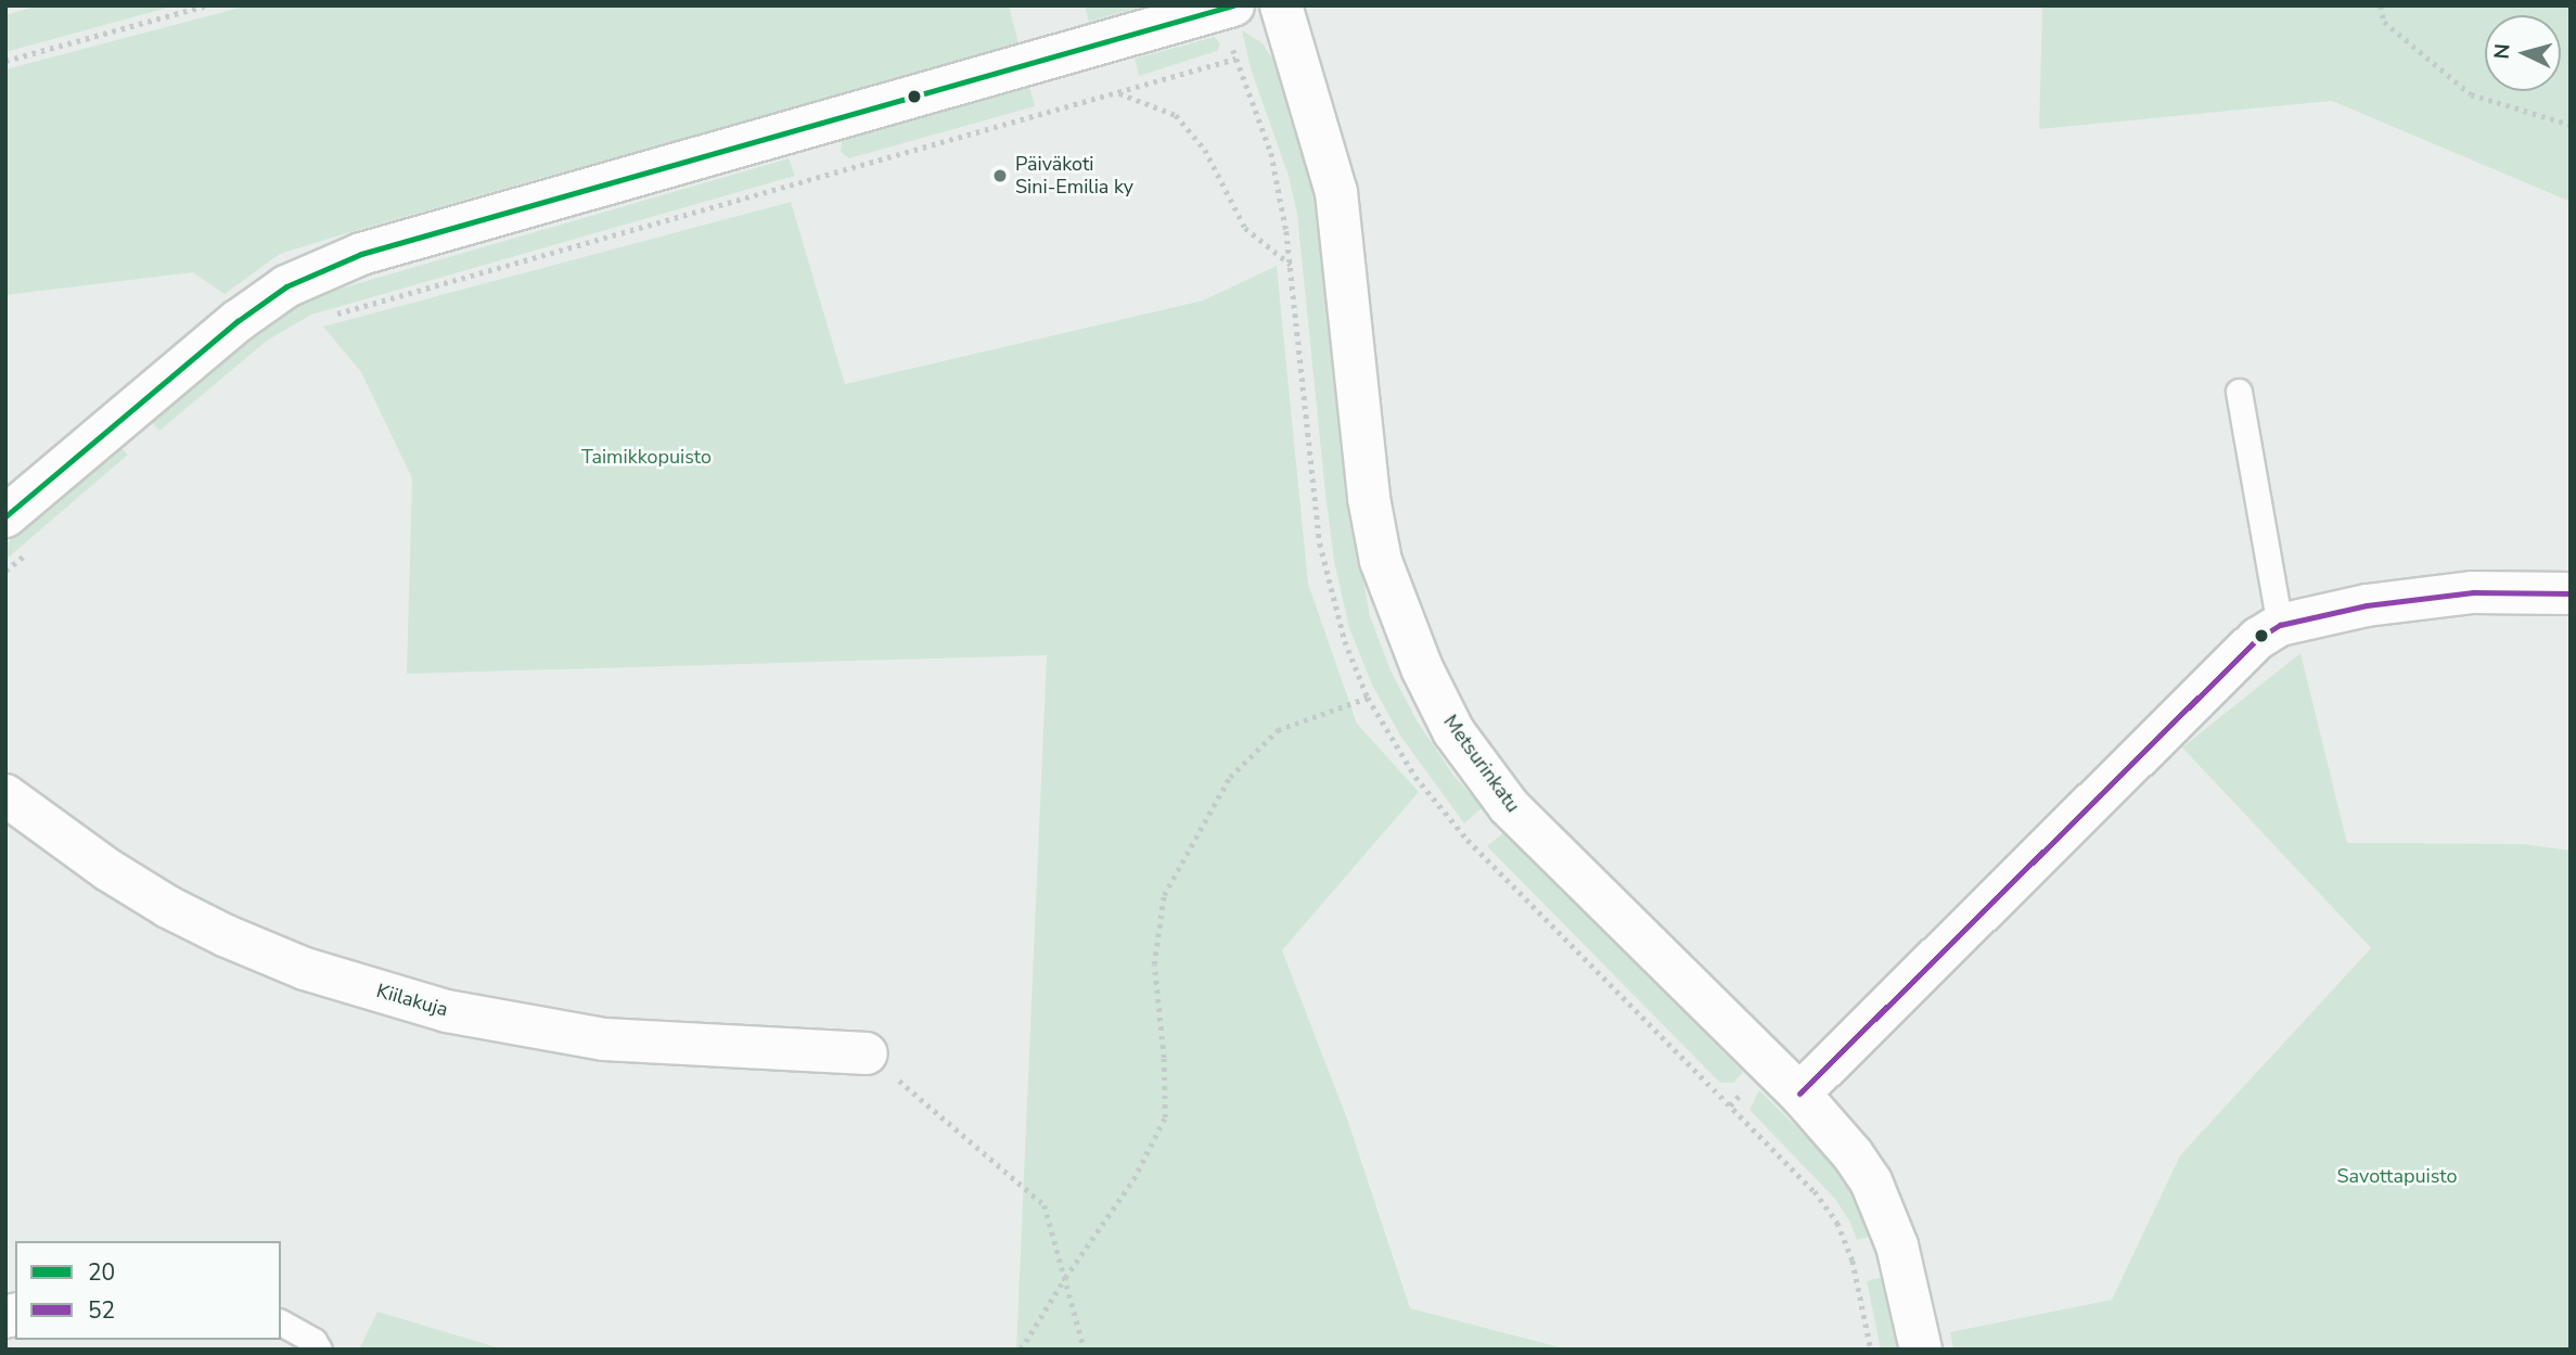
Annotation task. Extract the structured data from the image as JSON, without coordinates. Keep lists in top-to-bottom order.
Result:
{
  "streets": {
    "street": ["Metsurinkatu", "Kiilakuja"]
  },
  "parks": ["Taimikkopuisto", "Savottapuisto"],
  "places": ["Päiväkoti Sini-Emilia ky"],
  "lines": ["transit line 20", "transit line 52"],
  "legend": ["20", "52"],
  "north": "left"
}
